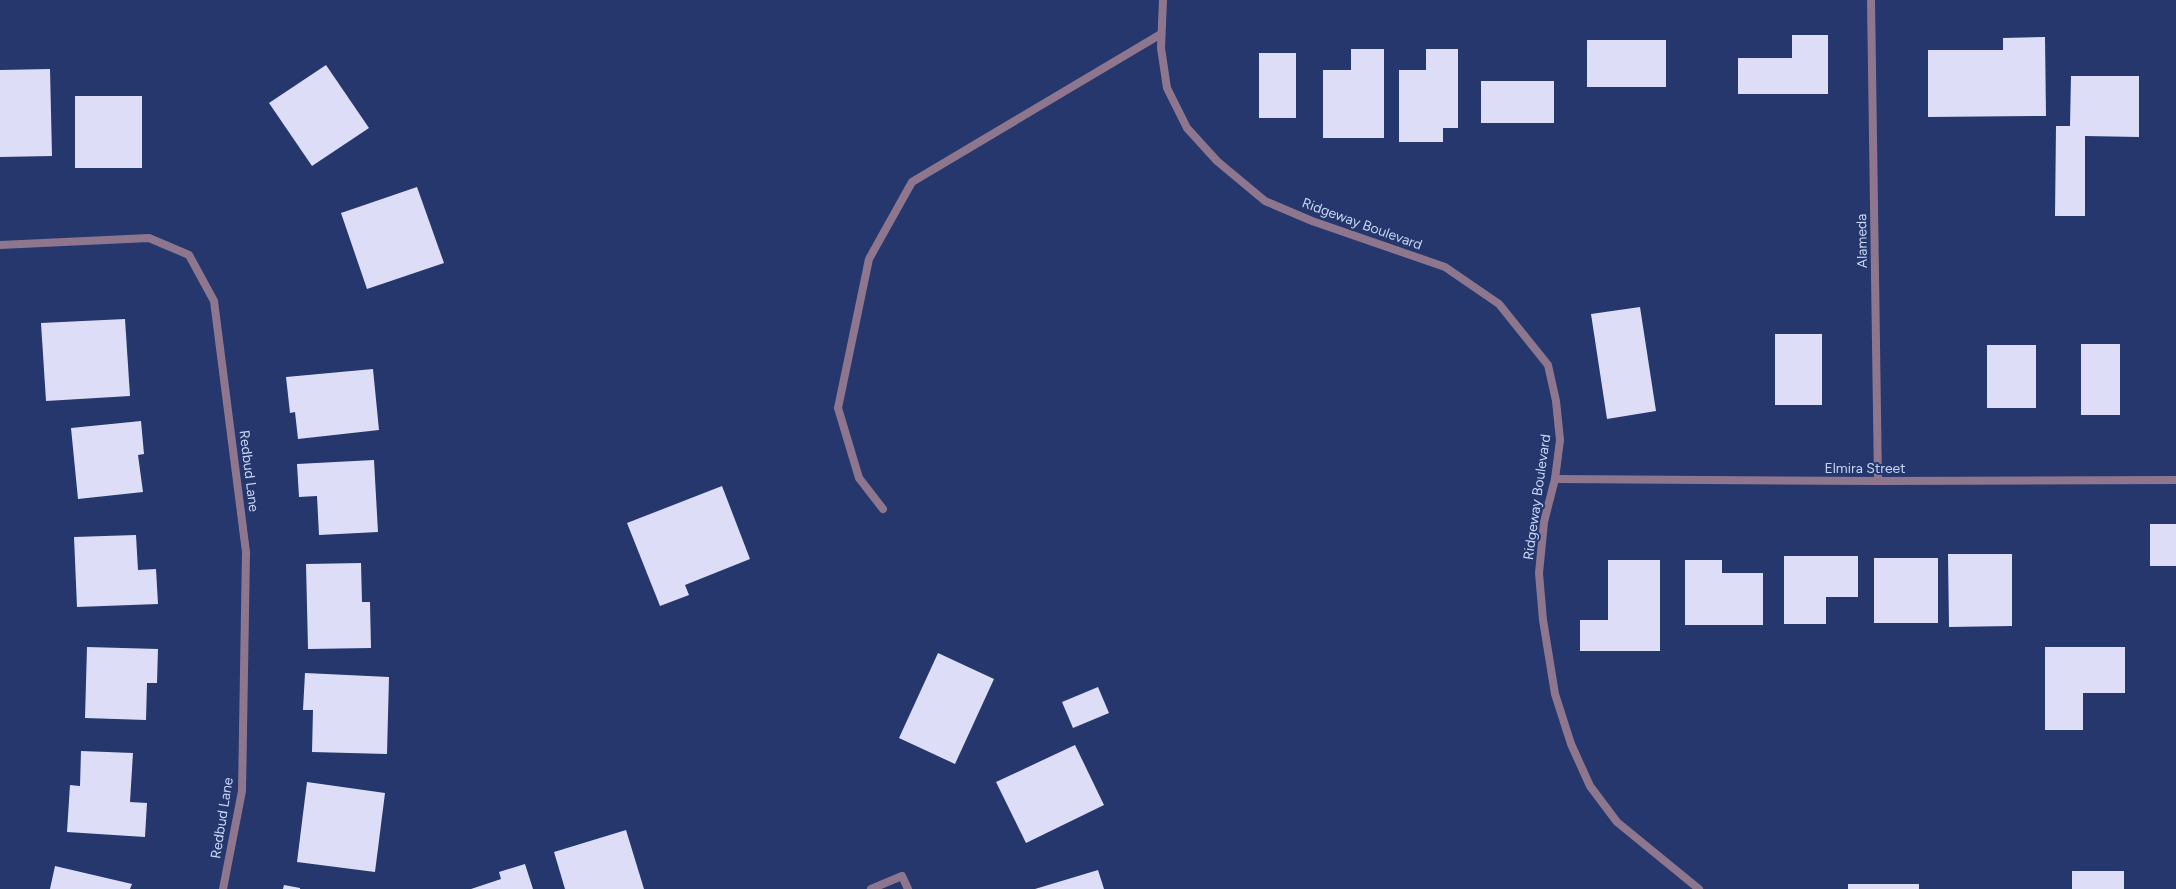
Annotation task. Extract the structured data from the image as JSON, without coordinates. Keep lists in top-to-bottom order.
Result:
{
  "streets": {
    "street": [
      "Ridgeway Boulevard",
      "Alameda",
      "Elmira Street",
      "Redbud Lane"
    ]
  },
  "crossings": [
    ["Ridgeway Boulevard", "Elmira Street"],
    ["Alameda", "Elmira Street"]
  ]
}
